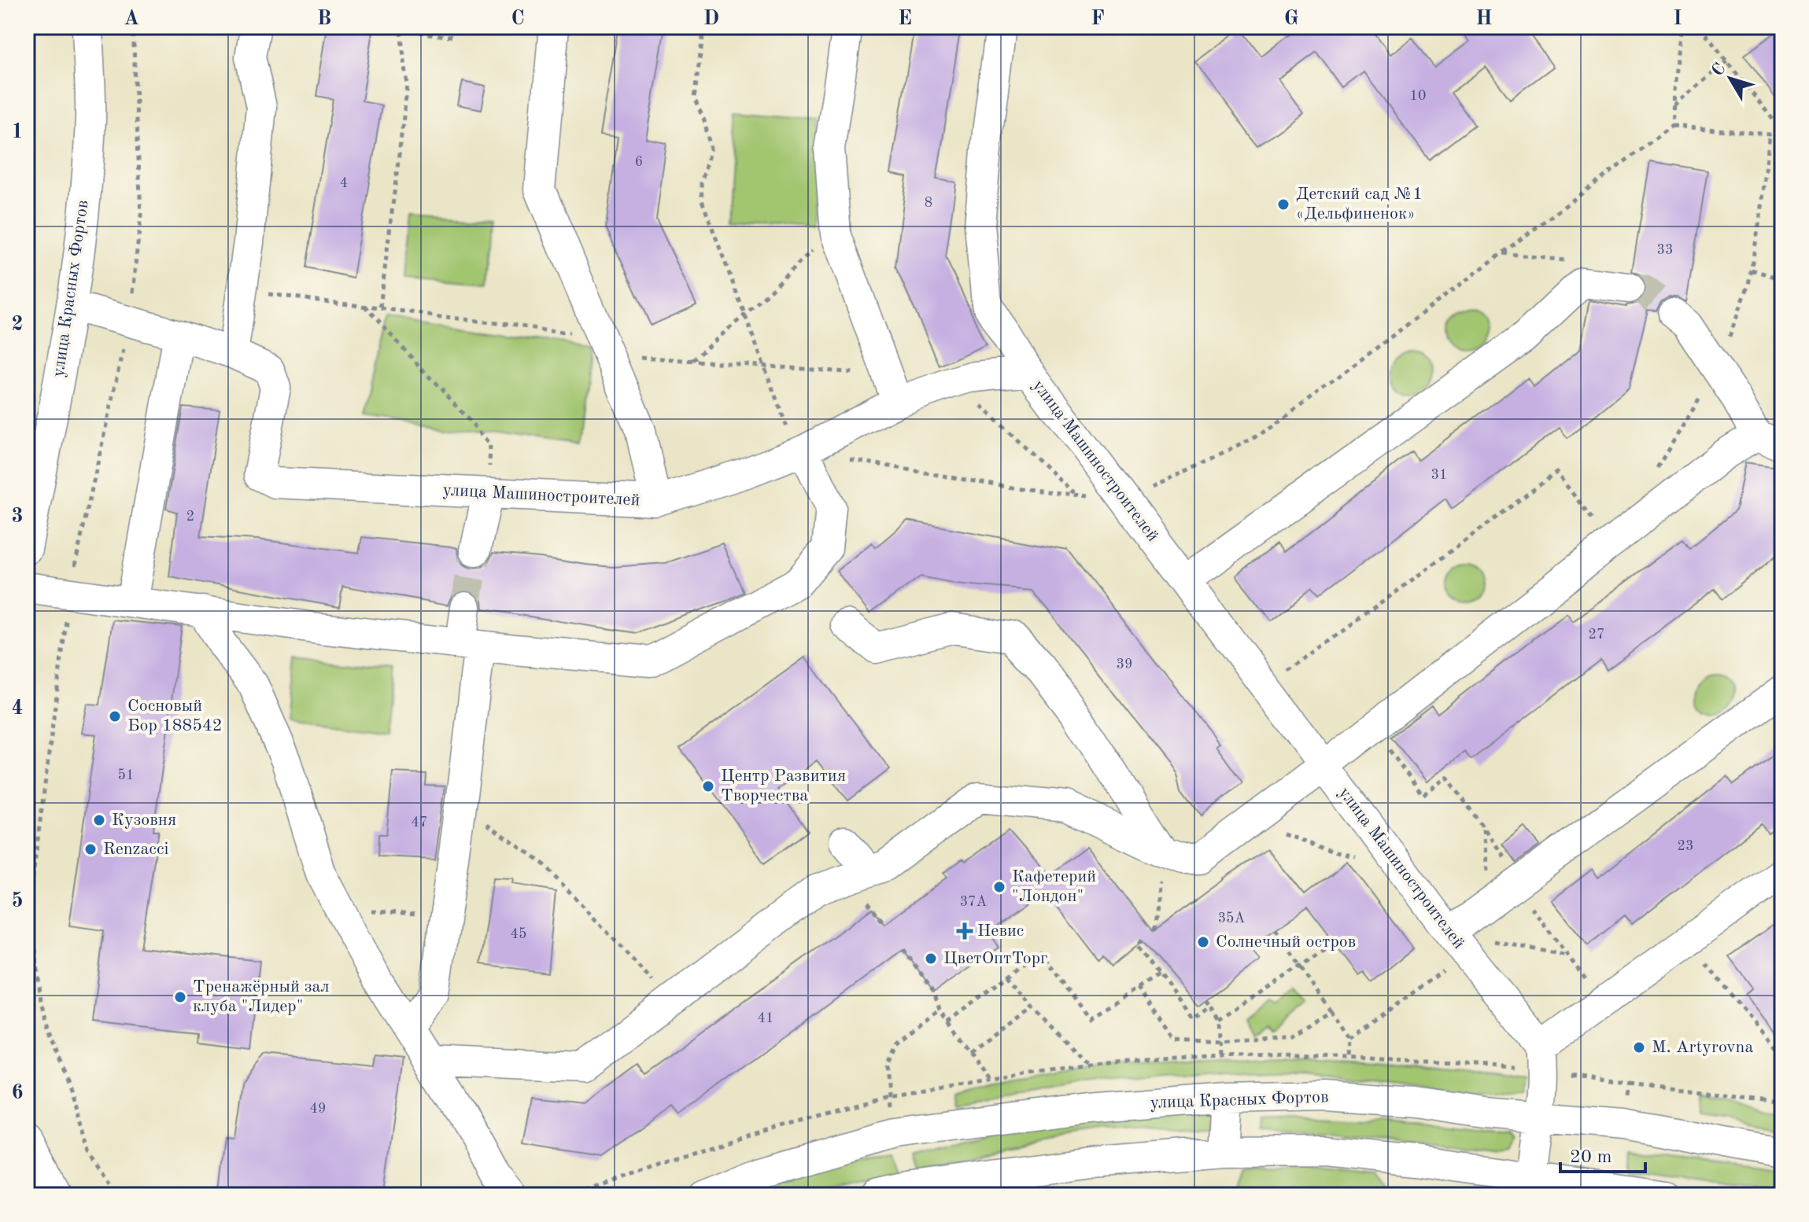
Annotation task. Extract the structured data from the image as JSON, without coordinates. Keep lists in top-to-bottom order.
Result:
{
  "streets": {
    "street": ["улица Красных Фортов", "улица Машиностроителей"]
  },
  "crossings": [
    ["улица Красных Фортов", "улица Машиностроителей"]
  ],
  "places": {
    "other": [
      "Детский сад №1 «Дельфиненок»",
      "Сосновый Бор 188542",
      "Центр Развития Творчества",
      "Кузовня",
      "Renzacci",
      "Кафетерий \"Лондон\"",
      "Солнечный остров",
      "ЦветОптТорг",
      "Тренажёрный зал клуба \"Лидер\"",
      "M. Artyrovna"
    ],
    "health": ["Невис"]
  },
  "house_numbers": [
    "10",
    "6",
    "4",
    "8",
    "33",
    "31",
    "2",
    "27",
    "39",
    "51",
    "47",
    "23",
    "37А",
    "35А",
    "45",
    "41",
    "49"
  ],
  "scale_bar": "20 m",
  "north": "top left",
  "grid": {
    "columns": [
      "A",
      "B",
      "C",
      "D",
      "E",
      "F",
      "G",
      "H",
      "I"
    ],
    "rows": [
      "1",
      "2",
      "3",
      "4",
      "5",
      "6"
    ]
  }
}
